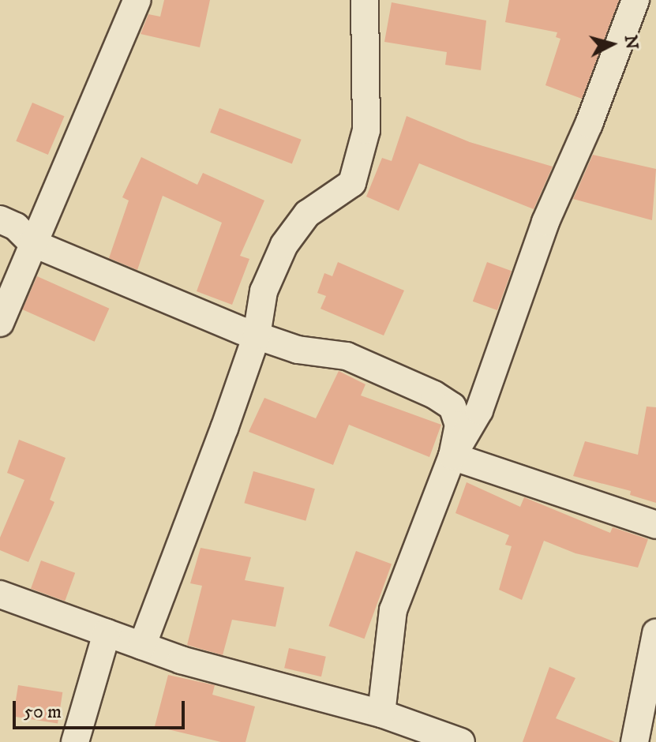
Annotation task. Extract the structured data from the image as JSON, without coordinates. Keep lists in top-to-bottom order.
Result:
{
  "scale_bar": "50 m",
  "north": "right"
}
